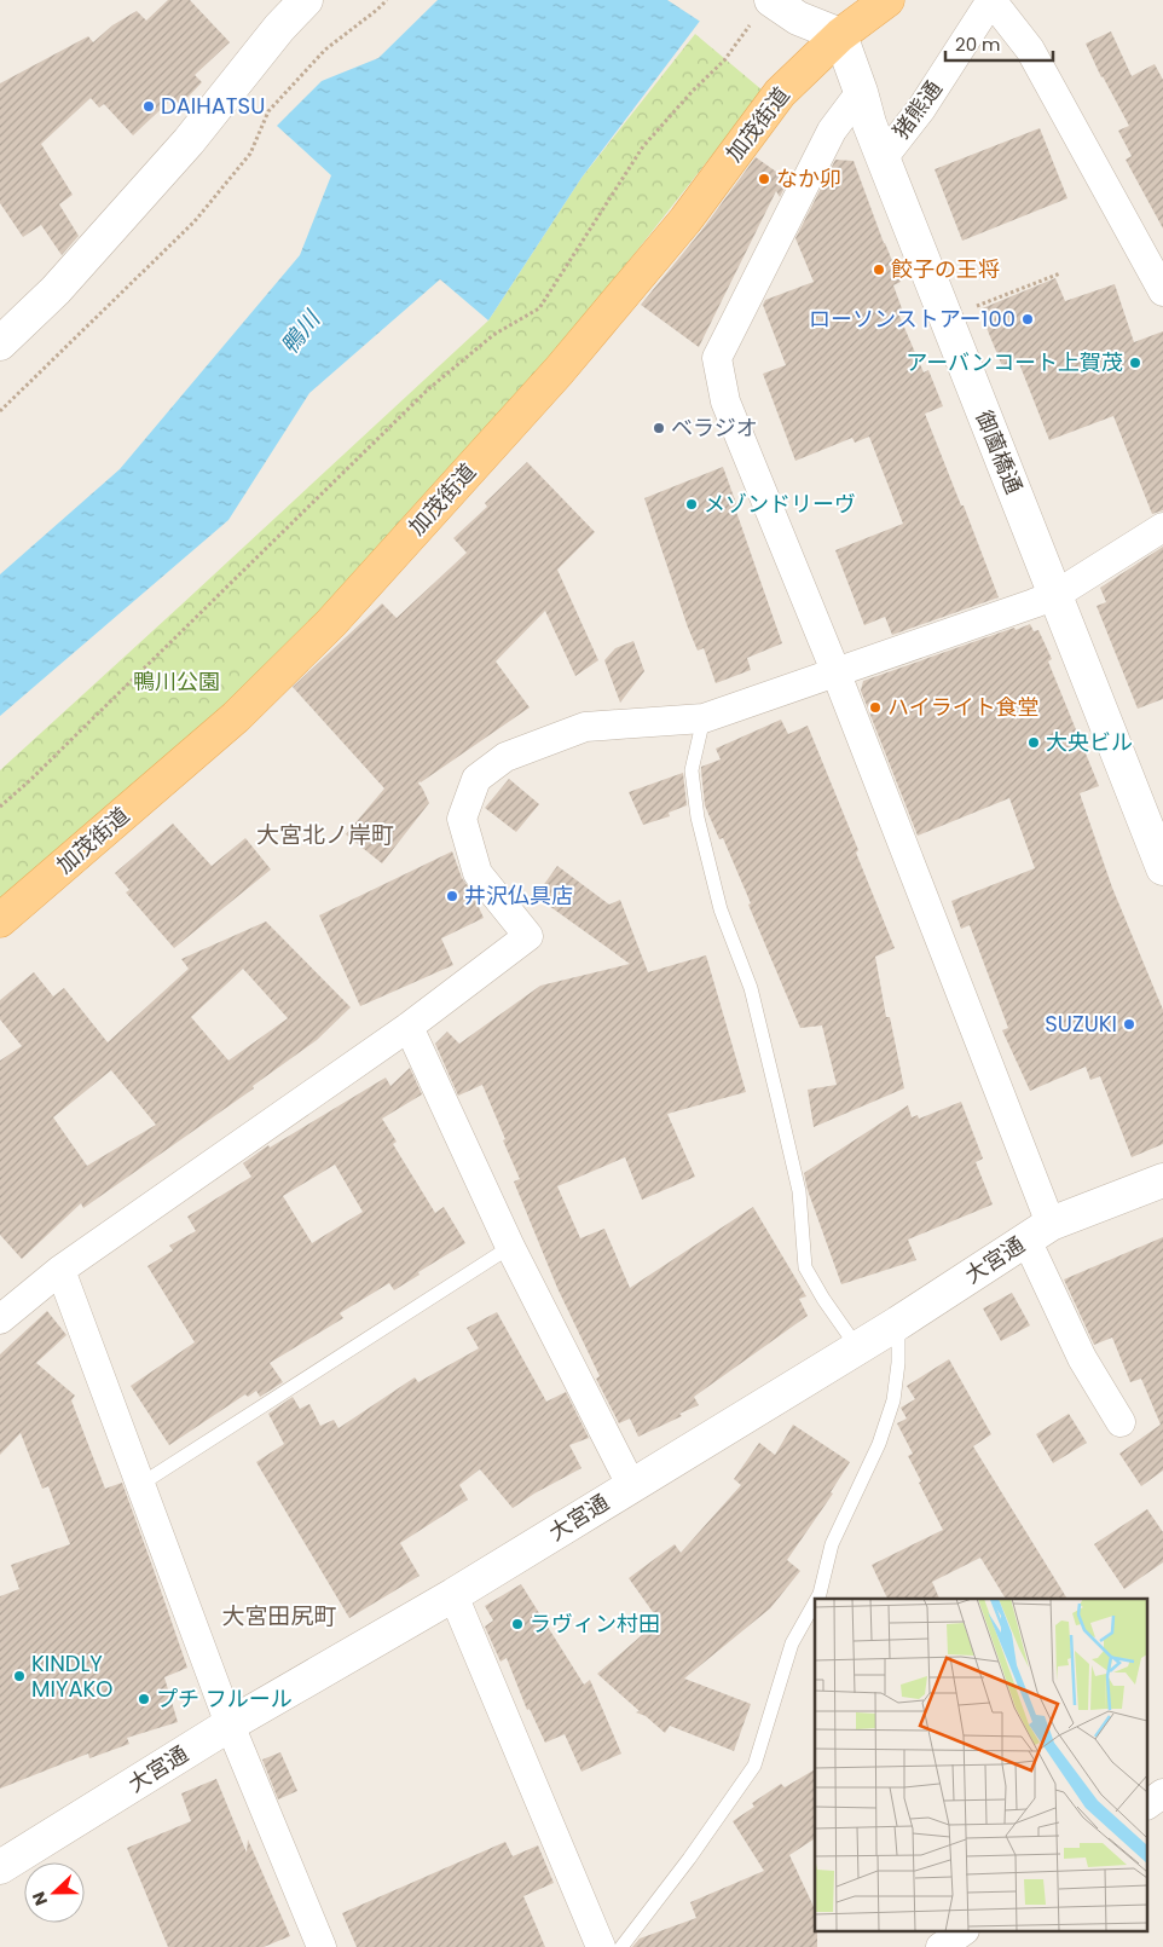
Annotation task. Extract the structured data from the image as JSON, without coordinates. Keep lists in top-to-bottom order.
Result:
{
  "streets": {
    "main road": ["加茂街道"],
    "street": ["猪熊通", "御薗橋通", "大宮通"]
  },
  "crossings": [
    ["猪熊通", "御薗橋通"],
    ["加茂街道", "御薗橋通"]
  ],
  "districts": ["大宮北ノ岸町", "大宮田尻町"],
  "water": ["鴨川"],
  "parks": ["鴨川公園"],
  "places": [
    "DAIHATSU",
    "なか卯",
    "餃子の王将",
    "ローソンストアー100",
    "アーバンコート上賀茂",
    "ベラジオ",
    "メゾンドリーヴ",
    "ハイライト食堂",
    "大央ビル",
    "井沢仏具店",
    "SUZUKI",
    "ラヴィン村田",
    "KINDLY MIYAKO",
    "プチ フルール"
  ],
  "scale_bar": "20 m",
  "north": "left"
}
